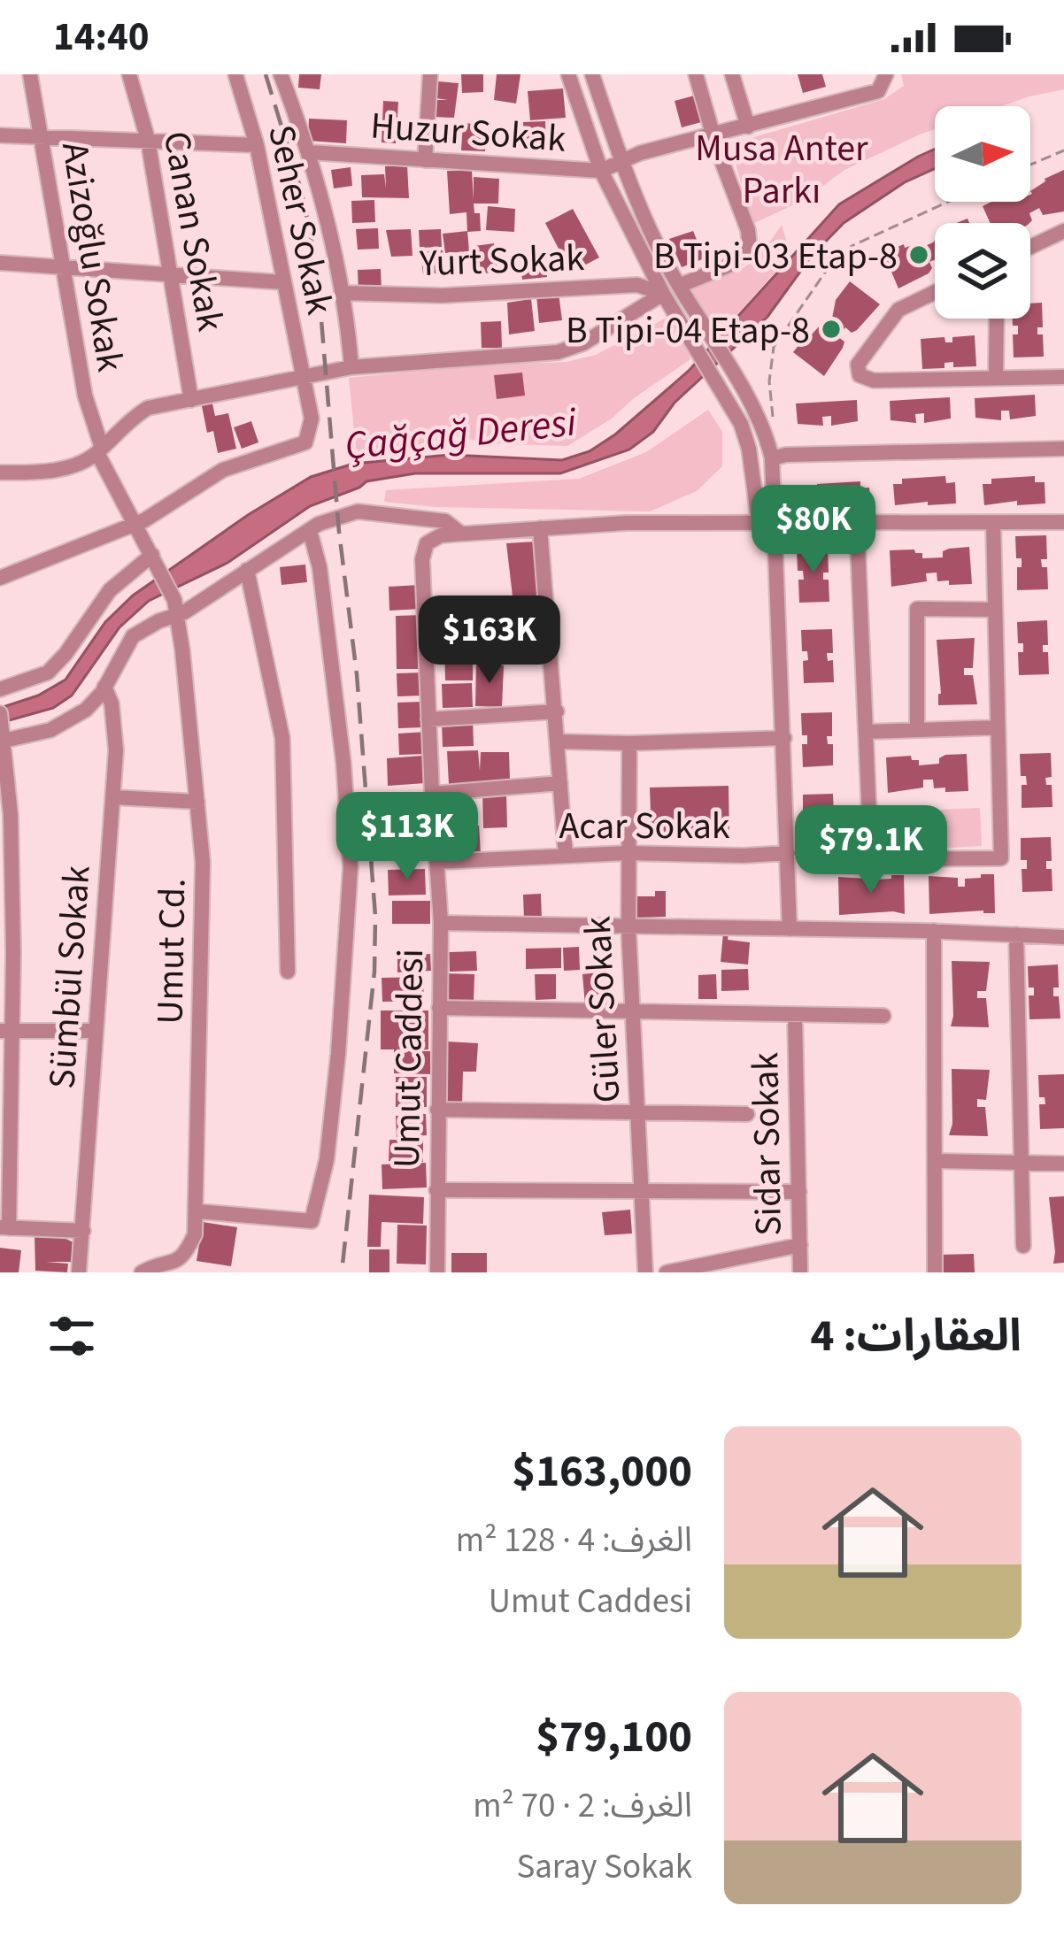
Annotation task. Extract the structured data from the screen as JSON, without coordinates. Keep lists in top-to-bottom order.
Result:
{
  "streets": {
    "street": [
      "Huzur Sokak",
      "Seher Sokak",
      "Canan Sokak",
      "Azizoğlu Sokak",
      "Yurt Sokak",
      "Acar Sokak",
      "Umut Cd.",
      "Sümbül Sokak",
      "Güler Sokak",
      "Umut Caddesi",
      "Sidar Sokak"
    ]
  },
  "crossings": [
    ["Seher Sokak", "Azizoğlu Sokak"],
    ["Seher Sokak", "Umut Cd."],
    ["Azizoğlu Sokak", "Umut Cd."],
    ["Acar Sokak", "Güler Sokak"],
    ["Acar Sokak", "Umut Caddesi"]
  ],
  "water": ["Çağçağ Deresi"],
  "parks": ["Musa Anter Parkı"],
  "places": ["B Tipi-03 Etap-8", "B Tipi-04 Etap-8"],
  "north": "right",
  "page": {
    "status": "14:40",
    "price": [
      "$80K",
      "$163K",
      "$113K",
      "$79.1K"
    ],
    "heading": "العقارات: 4",
    "list": [
      {
        "name": "$163,000",
        "note": "الغرف: 4 · 128 m² · Umut Caddesi"
      },
      {
        "name": "$79,100",
        "note": "الغرف: 2 · 70 m² · Saray Sokak"
      }
    ]
  }
}
